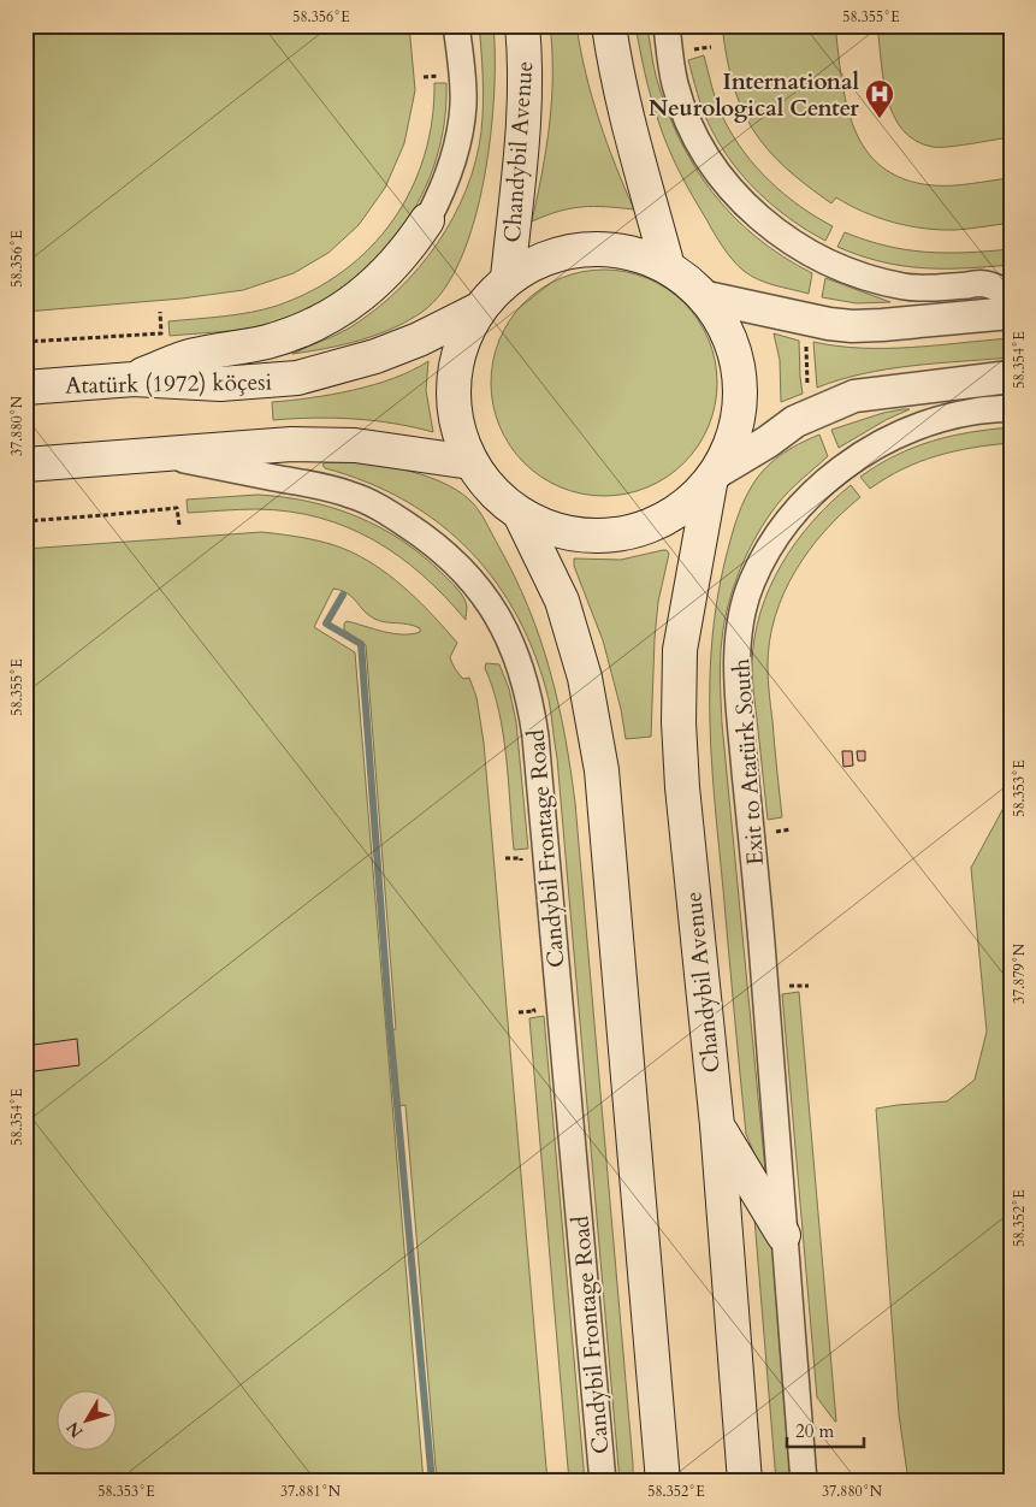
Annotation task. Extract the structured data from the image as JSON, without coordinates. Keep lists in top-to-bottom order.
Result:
{
  "streets": {
    "main road": ["Chandybil Avenue", "Atatürk (1972) köçesi"],
    "street": ["Exit to Atatürk South", "Candybil Frontage Road"]
  },
  "places": {
    "hospital": ["International Neurological Center"]
  },
  "scale_bar": "20 m",
  "north": "bottom left",
  "coordinates": [
    "58.356°E",
    "58.355°E",
    "58.354°E",
    "37.880°N",
    "58.353°E",
    "37.879°N",
    "58.352°E",
    "37.881°N"
  ]
}
